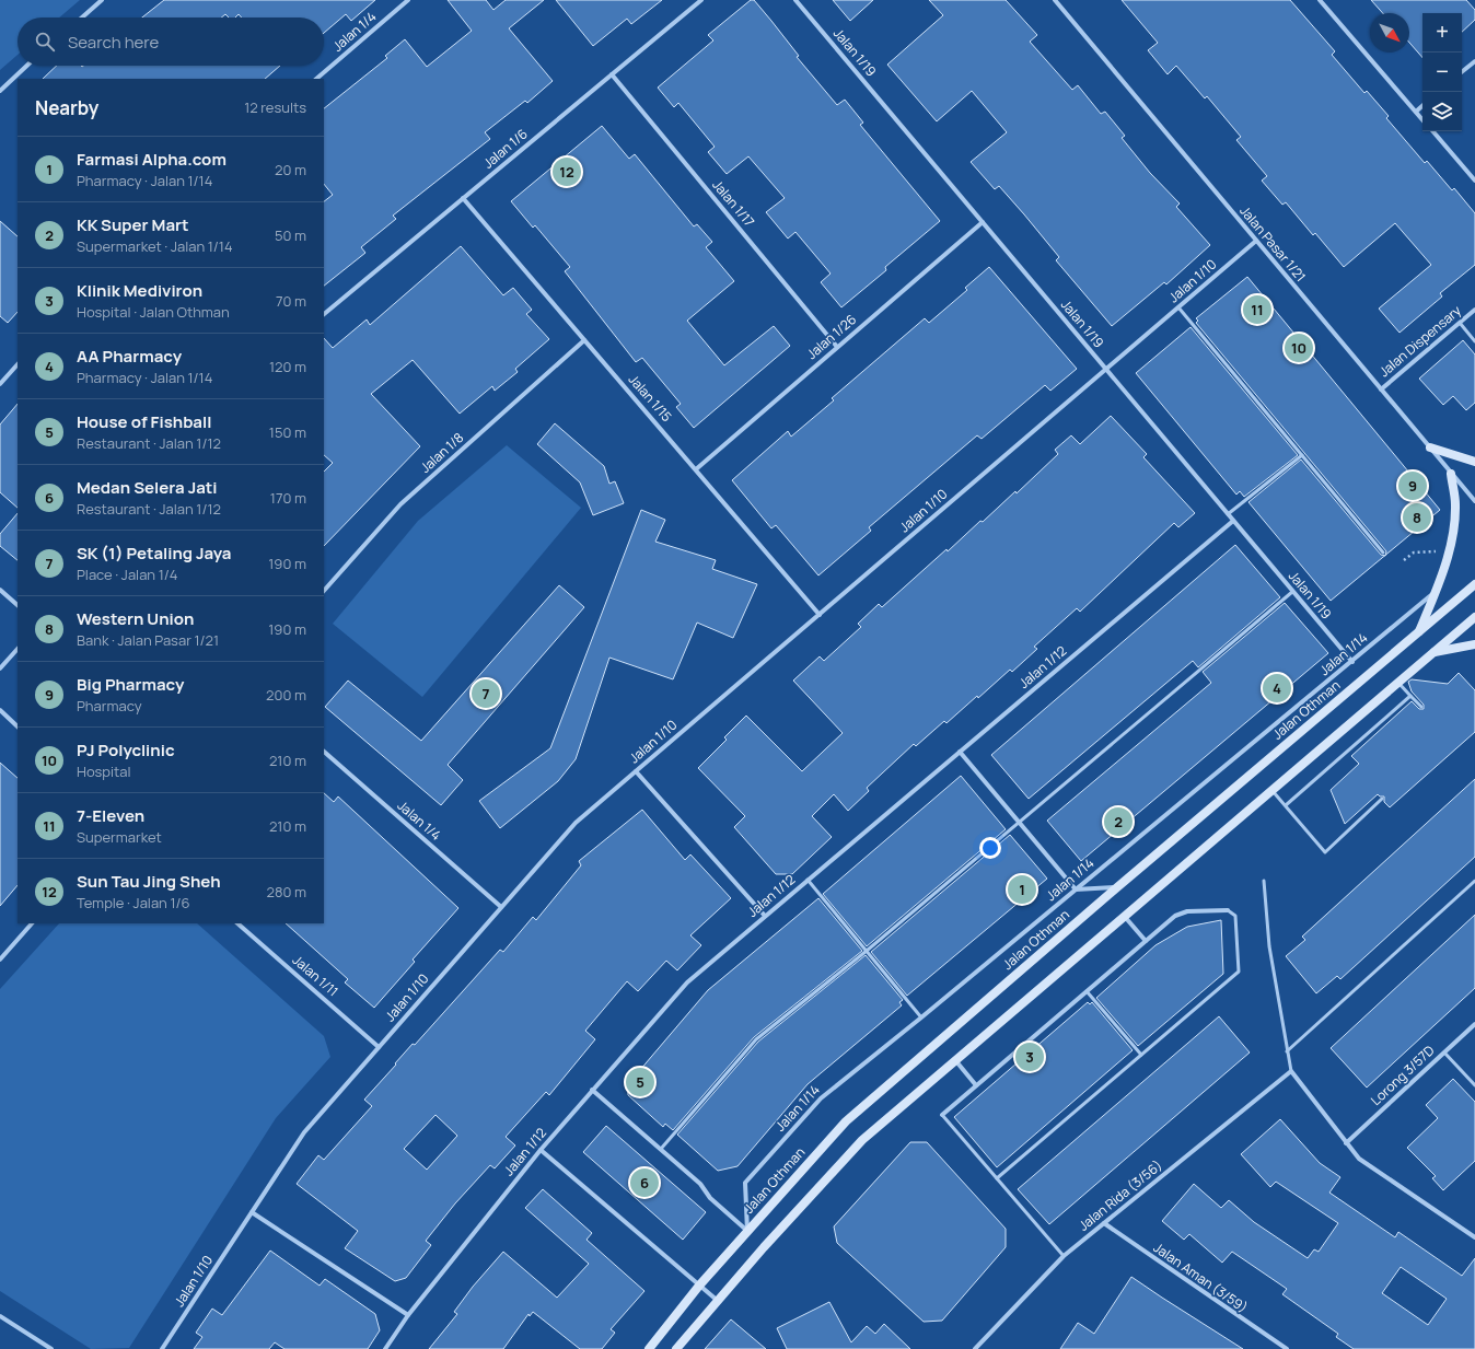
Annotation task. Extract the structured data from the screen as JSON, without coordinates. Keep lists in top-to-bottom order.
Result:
{
  "streets": {
    "main road": ["Jalan Othman"],
    "street": [
      "Jalan 1/4",
      "Jalan 1/19",
      "Jalan 1/6",
      "Jalan 1/17",
      "Jalan Pasar 1/21",
      "Jalan 1/10",
      "Jalan 1/26",
      "Jalan Dispensary",
      "Jalan 1/15",
      "Jalan 1/8",
      "Jalan 1/14",
      "Jalan 1/12",
      "Jalan 1/11",
      "Lorong 3/57D",
      "Jalan Rida (3/56)",
      "Jalan Aman (3/59)"
    ]
  },
  "crossings": [
    ["Jalan 1/4", "Jalan 1/10"],
    ["Jalan 1/19", "Jalan 1/10"],
    ["Jalan 1/19", "Jalan 1/26"],
    ["Jalan 1/19", "Jalan 1/14"],
    ["Jalan 1/19", "Jalan 1/12"],
    ["Jalan 1/6", "Jalan 1/17"],
    ["Jalan 1/6", "Jalan 1/15"],
    ["Jalan 1/17", "Jalan 1/26"],
    ["Jalan Pasar 1/21", "Jalan 1/10"],
    ["Jalan Pasar 1/21", "Jalan Dispensary"],
    ["Jalan 1/10", "Jalan 1/15"],
    ["Jalan 1/10", "Jalan 1/11"],
    ["Jalan 1/26", "Jalan 1/15"],
    ["Jalan 1/15", "Jalan 1/8"],
    ["Jalan 1/14", "Jalan Othman"],
    ["Jalan Rida (3/56)", "Jalan Aman (3/59)"]
  ],
  "north": "bottom right",
  "page": {
    "map_buttons": ["+", "−"],
    "search": "Search here",
    "heading": ["Nearby", "12 results"],
    "list": [
      {
        "mark": "1",
        "name": "Farmasi Alpha.com",
        "note": "Pharmacy · Jalan 1/14",
        "value": "20 m"
      },
      {
        "mark": "2",
        "name": "KK Super Mart",
        "note": "Supermarket · Jalan 1/14",
        "value": "50 m"
      },
      {
        "mark": "3",
        "name": "Klinik Mediviron",
        "note": "Hospital · Jalan Othman",
        "value": "70 m"
      },
      {
        "mark": "4",
        "name": "AA Pharmacy",
        "note": "Pharmacy · Jalan 1/14",
        "value": "120 m"
      },
      {
        "mark": "5",
        "name": "House of Fishball",
        "note": "Restaurant · Jalan 1/12",
        "value": "150 m"
      },
      {
        "mark": "6",
        "name": "Medan Selera Jati",
        "note": "Restaurant · Jalan 1/12",
        "value": "170 m"
      },
      {
        "mark": "7",
        "name": "SK (1) Petaling Jaya",
        "note": "Place · Jalan 1/4",
        "value": "190 m"
      },
      {
        "mark": "8",
        "name": "Western Union",
        "note": "Bank · Jalan Pasar 1/21",
        "value": "190 m"
      },
      {
        "mark": "9",
        "name": "Big Pharmacy",
        "note": "Pharmacy",
        "value": "200 m"
      },
      {
        "mark": "10",
        "name": "PJ Polyclinic",
        "note": "Hospital",
        "value": "210 m"
      },
      {
        "mark": "11",
        "name": "7-Eleven",
        "note": "Supermarket",
        "value": "210 m"
      },
      {
        "mark": "12",
        "name": "Sun Tau Jing Sheh",
        "note": "Temple · Jalan 1/6",
        "value": "280 m"
      }
    ],
    "pins": [
      "12",
      "11",
      "10",
      "9",
      "8",
      "4",
      "7",
      "2",
      "1",
      "3",
      "5",
      "6"
    ]
  }
}
